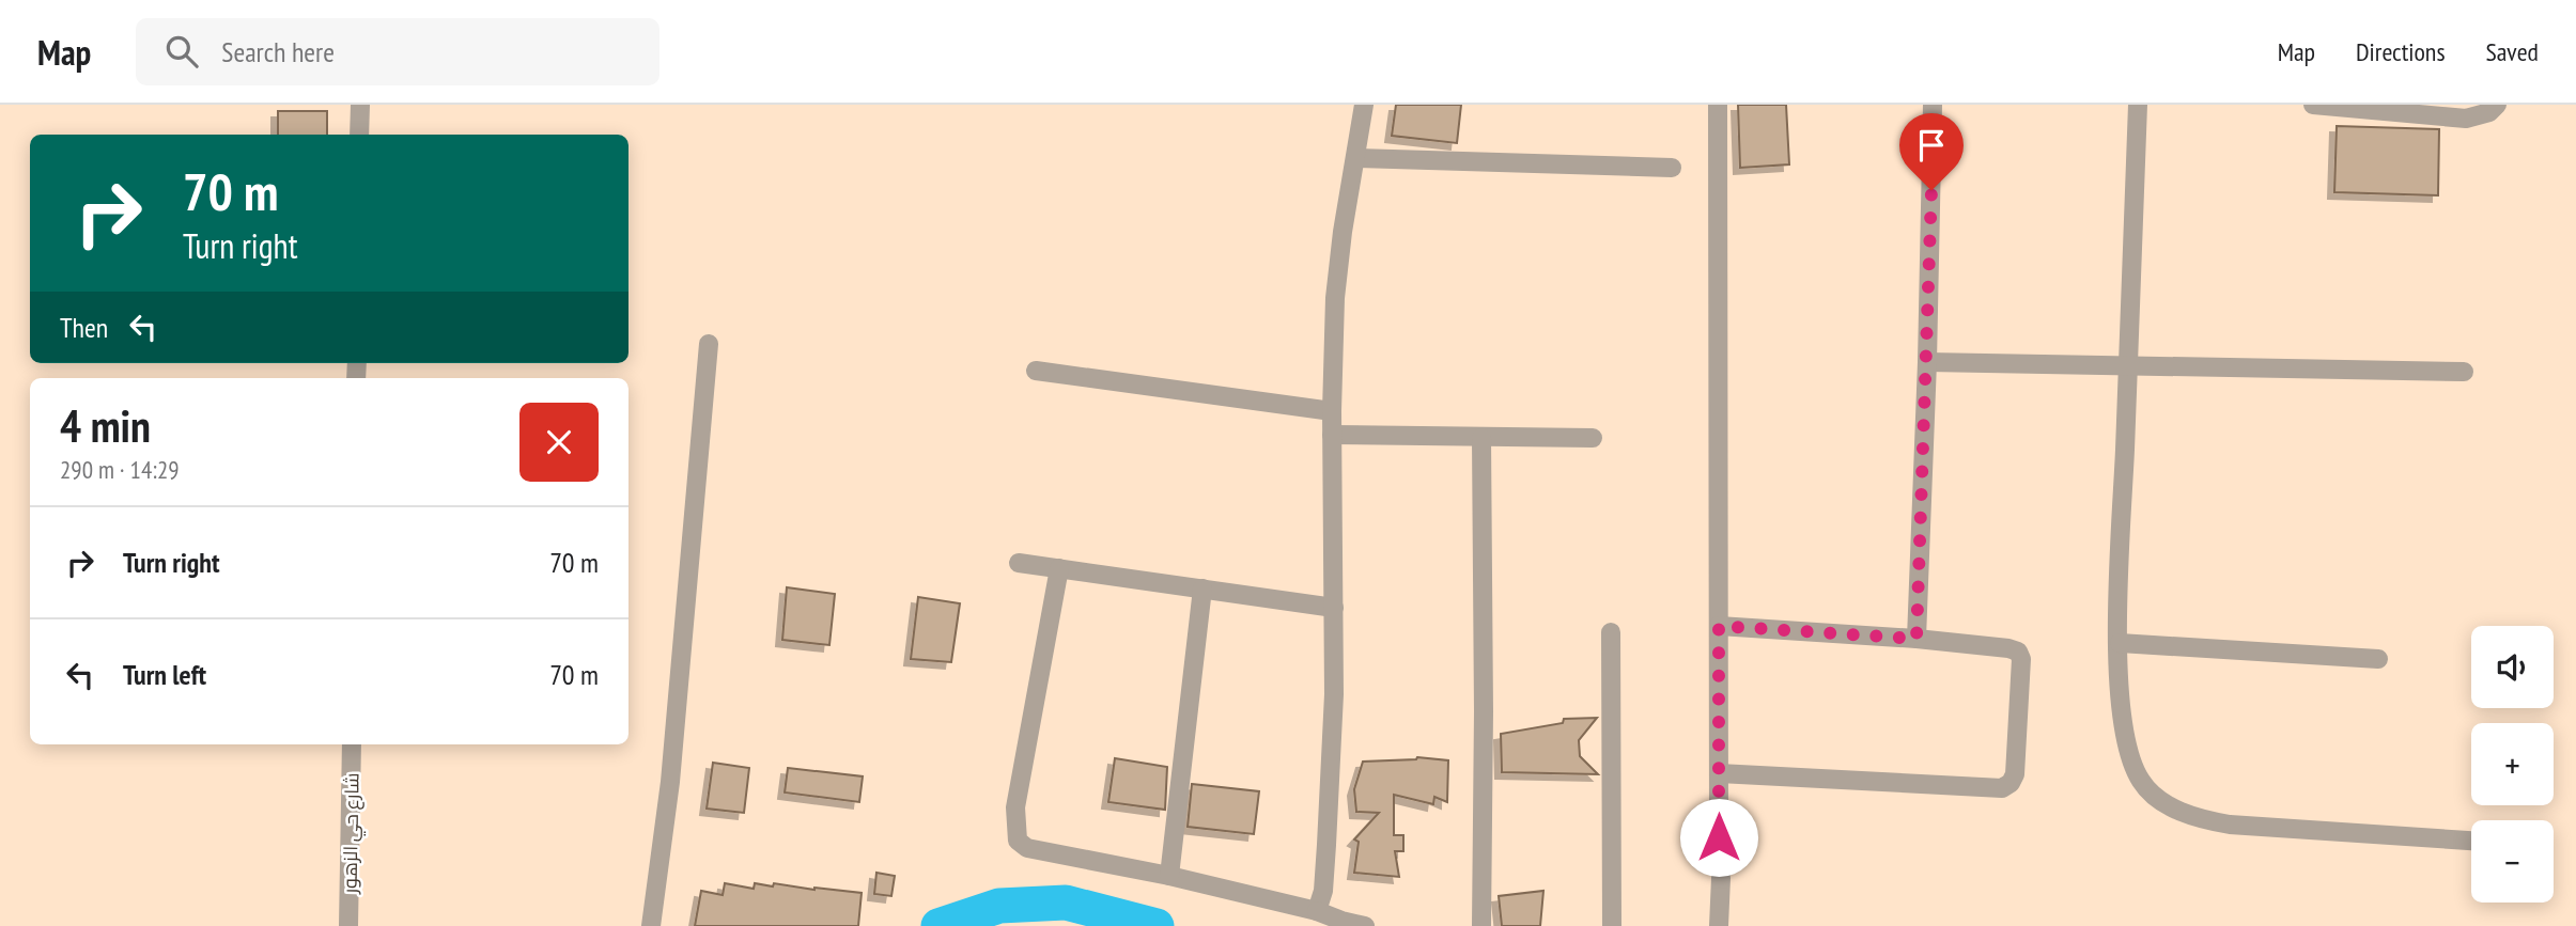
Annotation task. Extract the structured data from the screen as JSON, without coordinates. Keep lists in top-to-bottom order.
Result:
{
  "streets": {
    "street": ["شارع حي الزهور"]
  },
  "page": {
    "header": "Map",
    "search": "Search here",
    "nav": ["Map", "Directions", "Saved"],
    "turn": ["70 m", "Turn right"],
    "then": "Then",
    "heading": ["4 min", "290 m · 14:29"],
    "list": [
      {
        "name": "Turn right",
        "value": "70 m"
      },
      {
        "name": "Turn left",
        "value": "70 m"
      }
    ],
    "map_buttons": ["+", "−"]
  }
}
